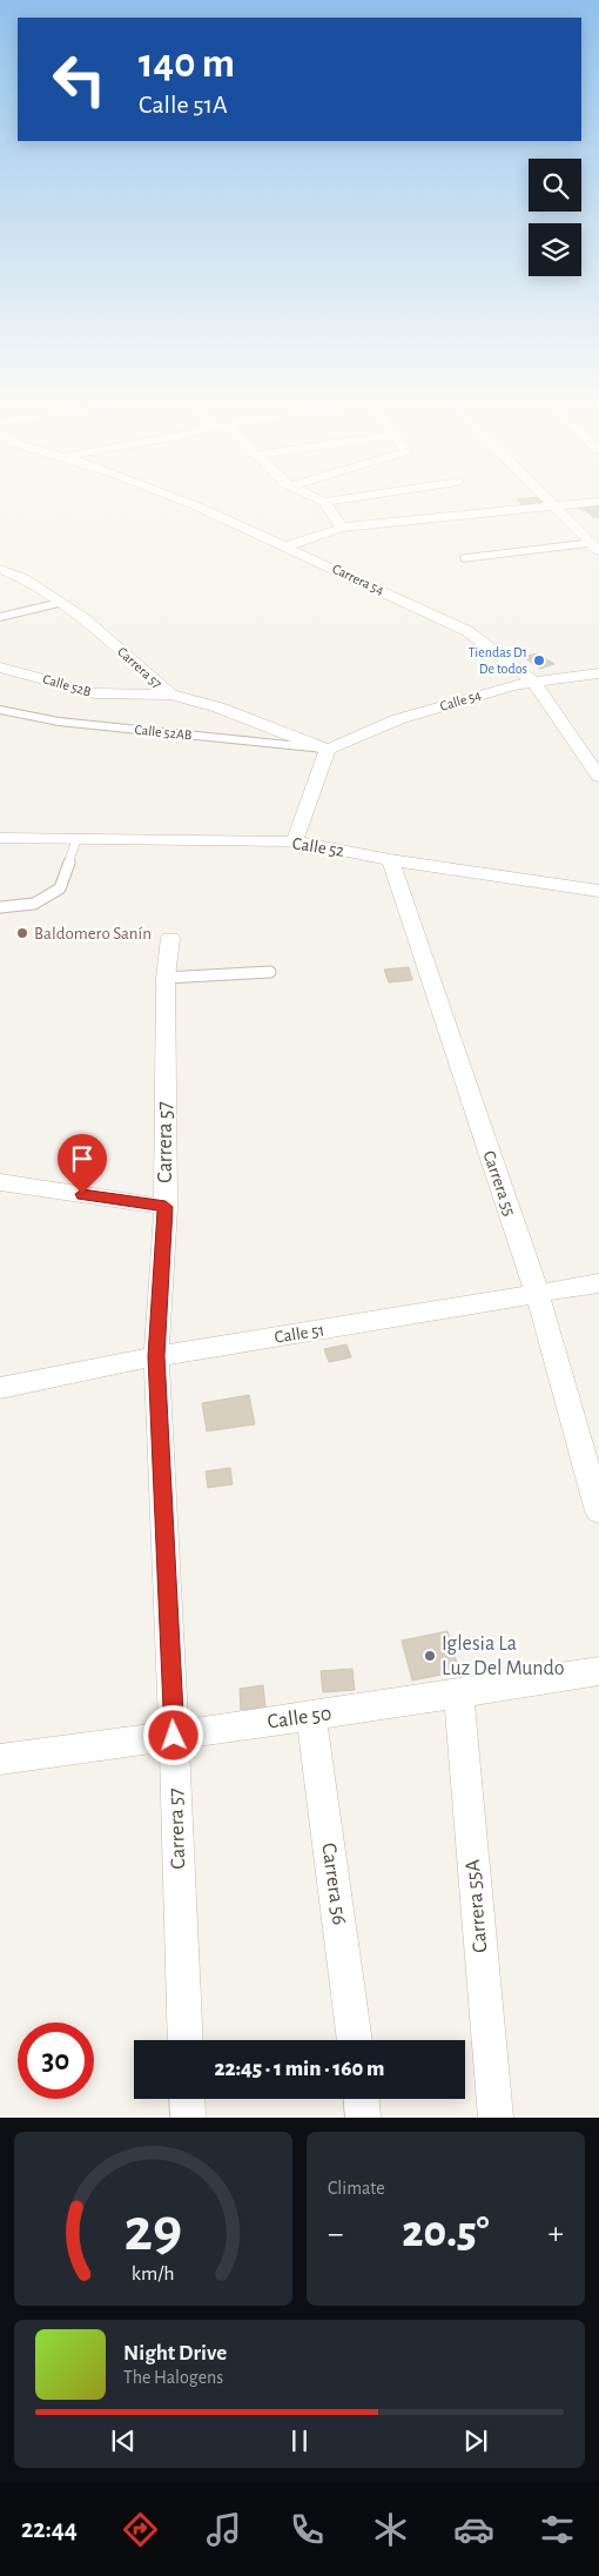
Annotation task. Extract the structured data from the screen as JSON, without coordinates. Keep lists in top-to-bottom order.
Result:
{
  "streets": {
    "street": [
      "Carrera 54",
      "Carrera 57",
      "Calle 52B",
      "Calle 54",
      "Calle 52AB",
      "Calle 52",
      "Carrera 55",
      "Calle 51",
      "Calle 50",
      "Carrera 56",
      "Carrera 55A"
    ]
  },
  "crossings": [
    ["Carrera 54", "Calle 54"],
    ["Carrera 57", "Calle 52B"],
    ["Carrera 57", "Calle 54"],
    ["Carrera 57", "Calle 52AB"],
    ["Carrera 57", "Calle 51"],
    ["Carrera 57", "Calle 50"],
    ["Calle 54", "Calle 52AB"],
    ["Calle 52", "Carrera 55"],
    ["Carrera 55", "Calle 51"],
    ["Calle 50", "Carrera 56"],
    ["Calle 50", "Carrera 55A"]
  ],
  "places": ["Tiendas D1 De todos", "Baldomero Sanín", "Iglesia La Luz Del Mundo"],
  "page": {
    "turn": ["140 m", "Calle 51A"],
    "limit": "30",
    "trip": "22:45 · 1 min · 160 m",
    "tile": "Climate",
    "heat": ["−", "20.5°", "+"],
    "song": ["Night Drive", "The Halogens"],
    "tabs": "22:44",
    "gauge": ["29", "km/h"]
  }
}
